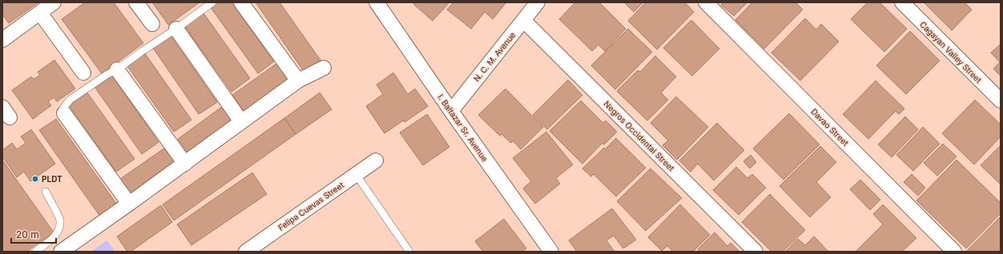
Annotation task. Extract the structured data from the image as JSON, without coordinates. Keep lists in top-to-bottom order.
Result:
{
  "streets": {
    "street": [
      "Cagayan Valley Street",
      "N. C. M. Avenue",
      "Davao Street",
      "I. Baltazar Sr. Avenue",
      "Negros Occidental Street",
      "Felipa Cuevas Street"
    ]
  },
  "crossings": [
    ["N. C. M. Avenue", "I. Baltazar Sr. Avenue"],
    ["N. C. M. Avenue", "Negros Occidental Street"]
  ],
  "places": ["PLDT"],
  "scale_bar": "20 m"
}
